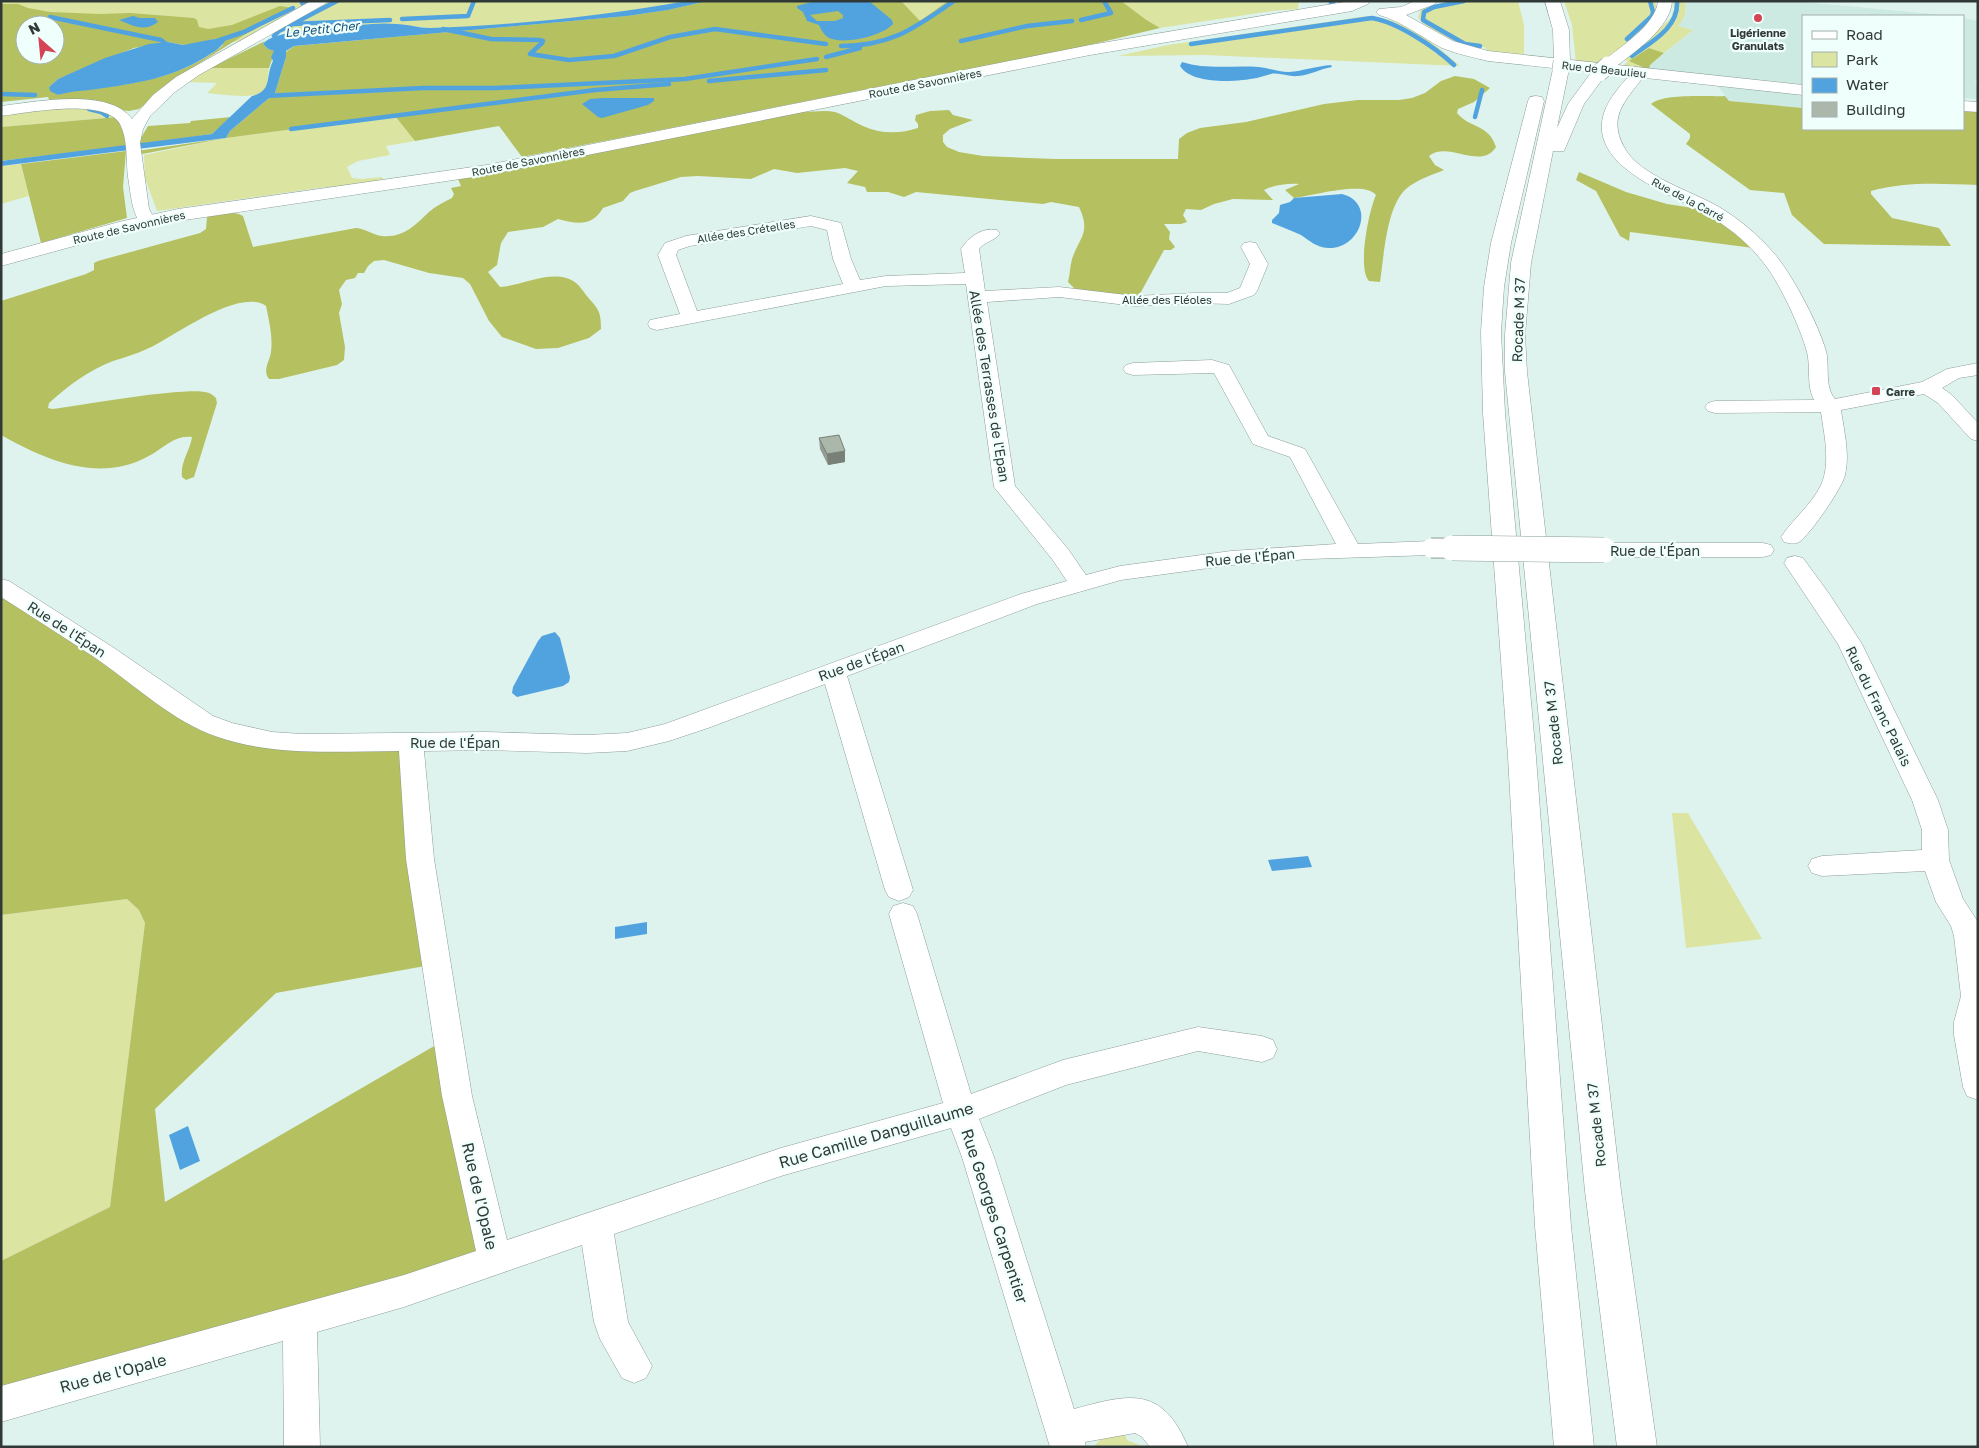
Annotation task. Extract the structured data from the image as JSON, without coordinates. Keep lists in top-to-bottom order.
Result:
{
  "streets": {
    "main road": ["Rue de Beaulieu", "Route de Savonnières", "Rocade M 37"],
    "street": [
      "Rue de la Carré",
      "Allée des Crételles",
      "Allée des Fléoles",
      "Allée des Terrasses de l'Epan",
      "Rue de l'Épan",
      "Rue du Franc Palais",
      "Rue Camille Danguillaume",
      "Rue de l'Opale",
      "Rue Georges Carpentier"
    ]
  },
  "crossings": [
    ["Rue de Beaulieu", "Route de Savonnières"],
    ["Rue de Beaulieu", "Rue de la Carré"],
    ["Allée des Fléoles", "Allée des Terrasses de l'Epan"],
    ["Allée des Terrasses de l'Epan", "Rue de l'Épan"],
    ["Rue de l'Épan", "Rue de l'Opale"],
    ["Rue de l'Épan", "Rue Georges Carpentier"],
    ["Rue Camille Danguillaume", "Rue de l'Opale"],
    ["Rue Camille Danguillaume", "Rue Georges Carpentier"]
  ],
  "water": ["Le Petit Cher"],
  "places": {
    "other": ["Ligérienne Granulats"],
    "transit": ["Carre"]
  },
  "legend": [
    "Road",
    "Park",
    "Water",
    "Building"
  ],
  "north": "top left"
}
